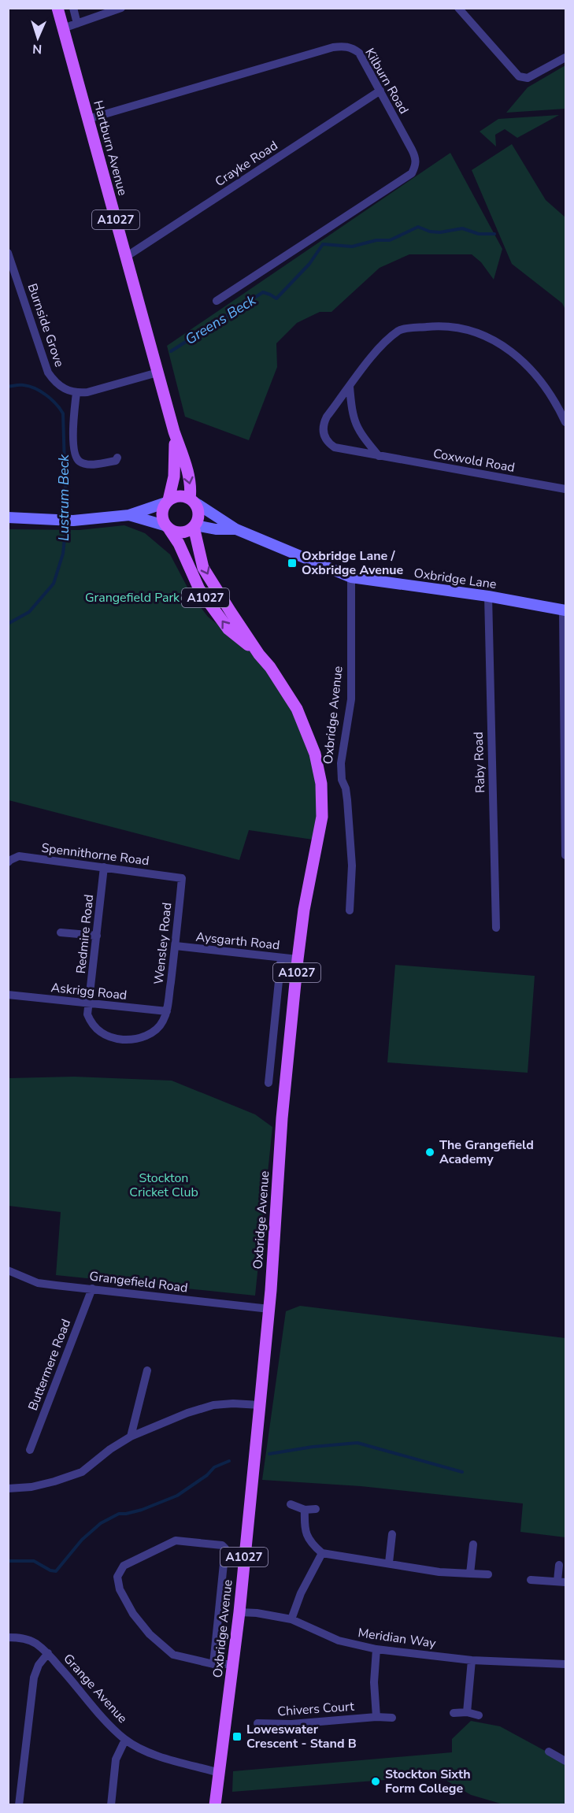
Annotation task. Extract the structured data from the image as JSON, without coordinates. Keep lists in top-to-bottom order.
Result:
{
  "streets": {
    "main road": ["Hartburn Avenue", "A1027", "Oxbridge Avenue"],
    "street": [
      "Kilburn Road",
      "Crayke Road",
      "Burnside Grove",
      "Coxwold Road",
      "Oxbridge Lane",
      "Raby Road",
      "Spennithorne Road",
      "Redmire Road",
      "Aysgarth Road",
      "Wensley Road",
      "Askrigg Road",
      "Grangefield Road",
      "Buttermere Road",
      "Meridian Way",
      "Grange Avenue",
      "Chivers Court"
    ]
  },
  "crossings": [
    ["Kilburn Road", "Hartburn Avenue"],
    ["Kilburn Road", "Crayke Road"],
    ["Hartburn Avenue", "Crayke Road"],
    ["Hartburn Avenue", "A1027"],
    ["Hartburn Avenue", "Oxbridge Lane"],
    ["Hartburn Avenue", "Oxbridge Avenue"],
    ["A1027", "Oxbridge Lane"],
    ["A1027", "Oxbridge Avenue"],
    ["Oxbridge Lane", "Oxbridge Avenue"],
    ["Oxbridge Lane", "Raby Road"],
    ["Oxbridge Avenue", "Aysgarth Road"],
    ["Oxbridge Avenue", "Grangefield Road"],
    ["Oxbridge Avenue", "Meridian Way"],
    ["Oxbridge Avenue", "Grange Avenue"],
    ["Spennithorne Road", "Redmire Road"],
    ["Spennithorne Road", "Wensley Road"],
    ["Redmire Road", "Askrigg Road"],
    ["Aysgarth Road", "Wensley Road"],
    ["Wensley Road", "Askrigg Road"],
    ["Grangefield Road", "Buttermere Road"]
  ],
  "water": ["Greens Beck", "Lustrum Beck"],
  "parks": ["Grangefield Park", "Stockton Cricket Club"],
  "places": {
    "transit": ["Oxbridge Lane / Oxbridge Avenue", "Loweswater Crescent - Stand B"],
    "other": ["The Grangefield Academy", "Stockton Sixth Form College"]
  },
  "north": "bottom"
}
